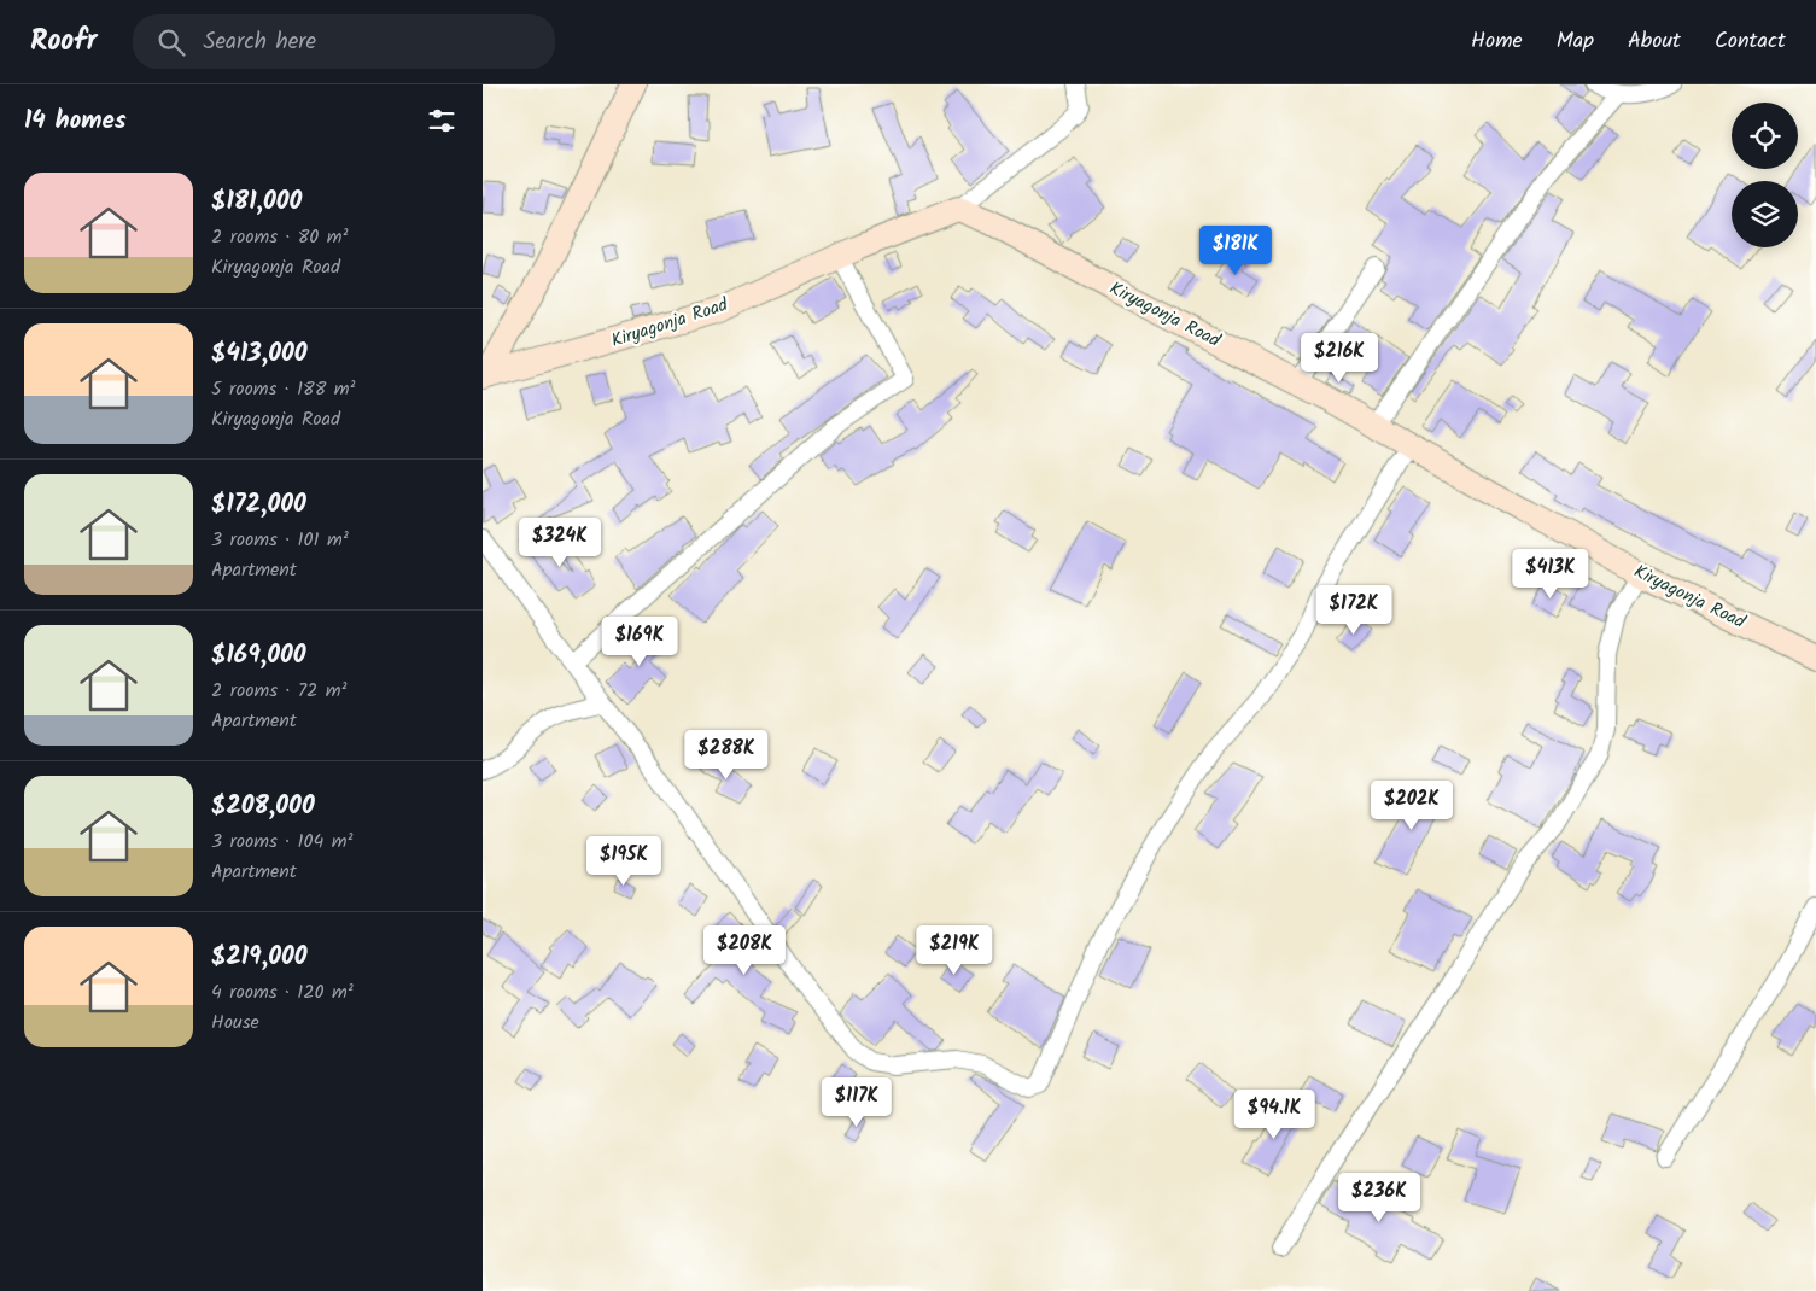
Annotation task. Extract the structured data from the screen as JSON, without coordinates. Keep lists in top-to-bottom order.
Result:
{
  "streets": {
    "street": ["Kiryagonja Road"]
  },
  "page": {
    "header": "Roofr",
    "search": "Search here",
    "nav": [
      "Home",
      "Map",
      "About",
      "Contact"
    ],
    "heading": "14 homes",
    "list": [
      {
        "name": "$181,000",
        "note": "2 rooms · 80 m² · Kiryagonja Road"
      },
      {
        "name": "$413,000",
        "note": "5 rooms · 188 m² · Kiryagonja Road"
      },
      {
        "name": "$172,000",
        "note": "3 rooms · 101 m² · Apartment"
      },
      {
        "name": "$169,000",
        "note": "2 rooms · 72 m² · Apartment"
      },
      {
        "name": "$208,000",
        "note": "3 rooms · 104 m² · Apartment"
      },
      {
        "name": "$219,000",
        "note": "4 rooms · 120 m² · House"
      }
    ],
    "price": [
      "$181K",
      "$216K",
      "$324K",
      "$413K",
      "$172K",
      "$169K",
      "$288K",
      "$202K",
      "$195K",
      "$208K",
      "$219K",
      "$117K",
      "$94.1K",
      "$236K"
    ]
  }
}
